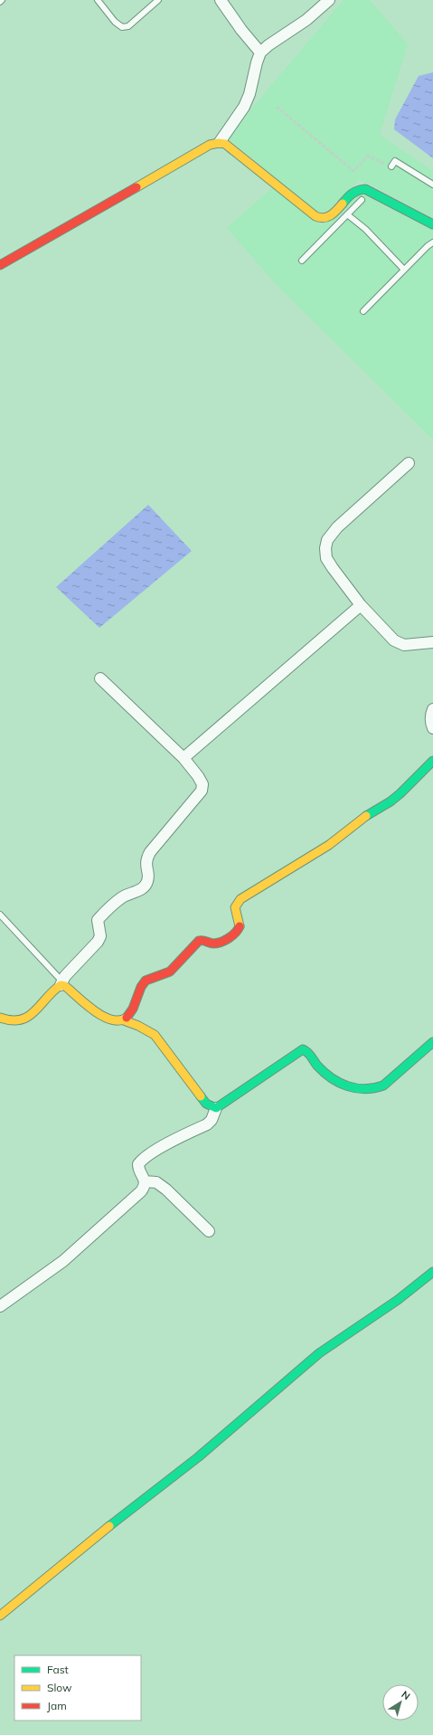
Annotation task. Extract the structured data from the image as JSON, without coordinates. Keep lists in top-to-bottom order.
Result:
{
  "legend": ["Fast", "Slow", "Jam"],
  "north": "top right"
}
